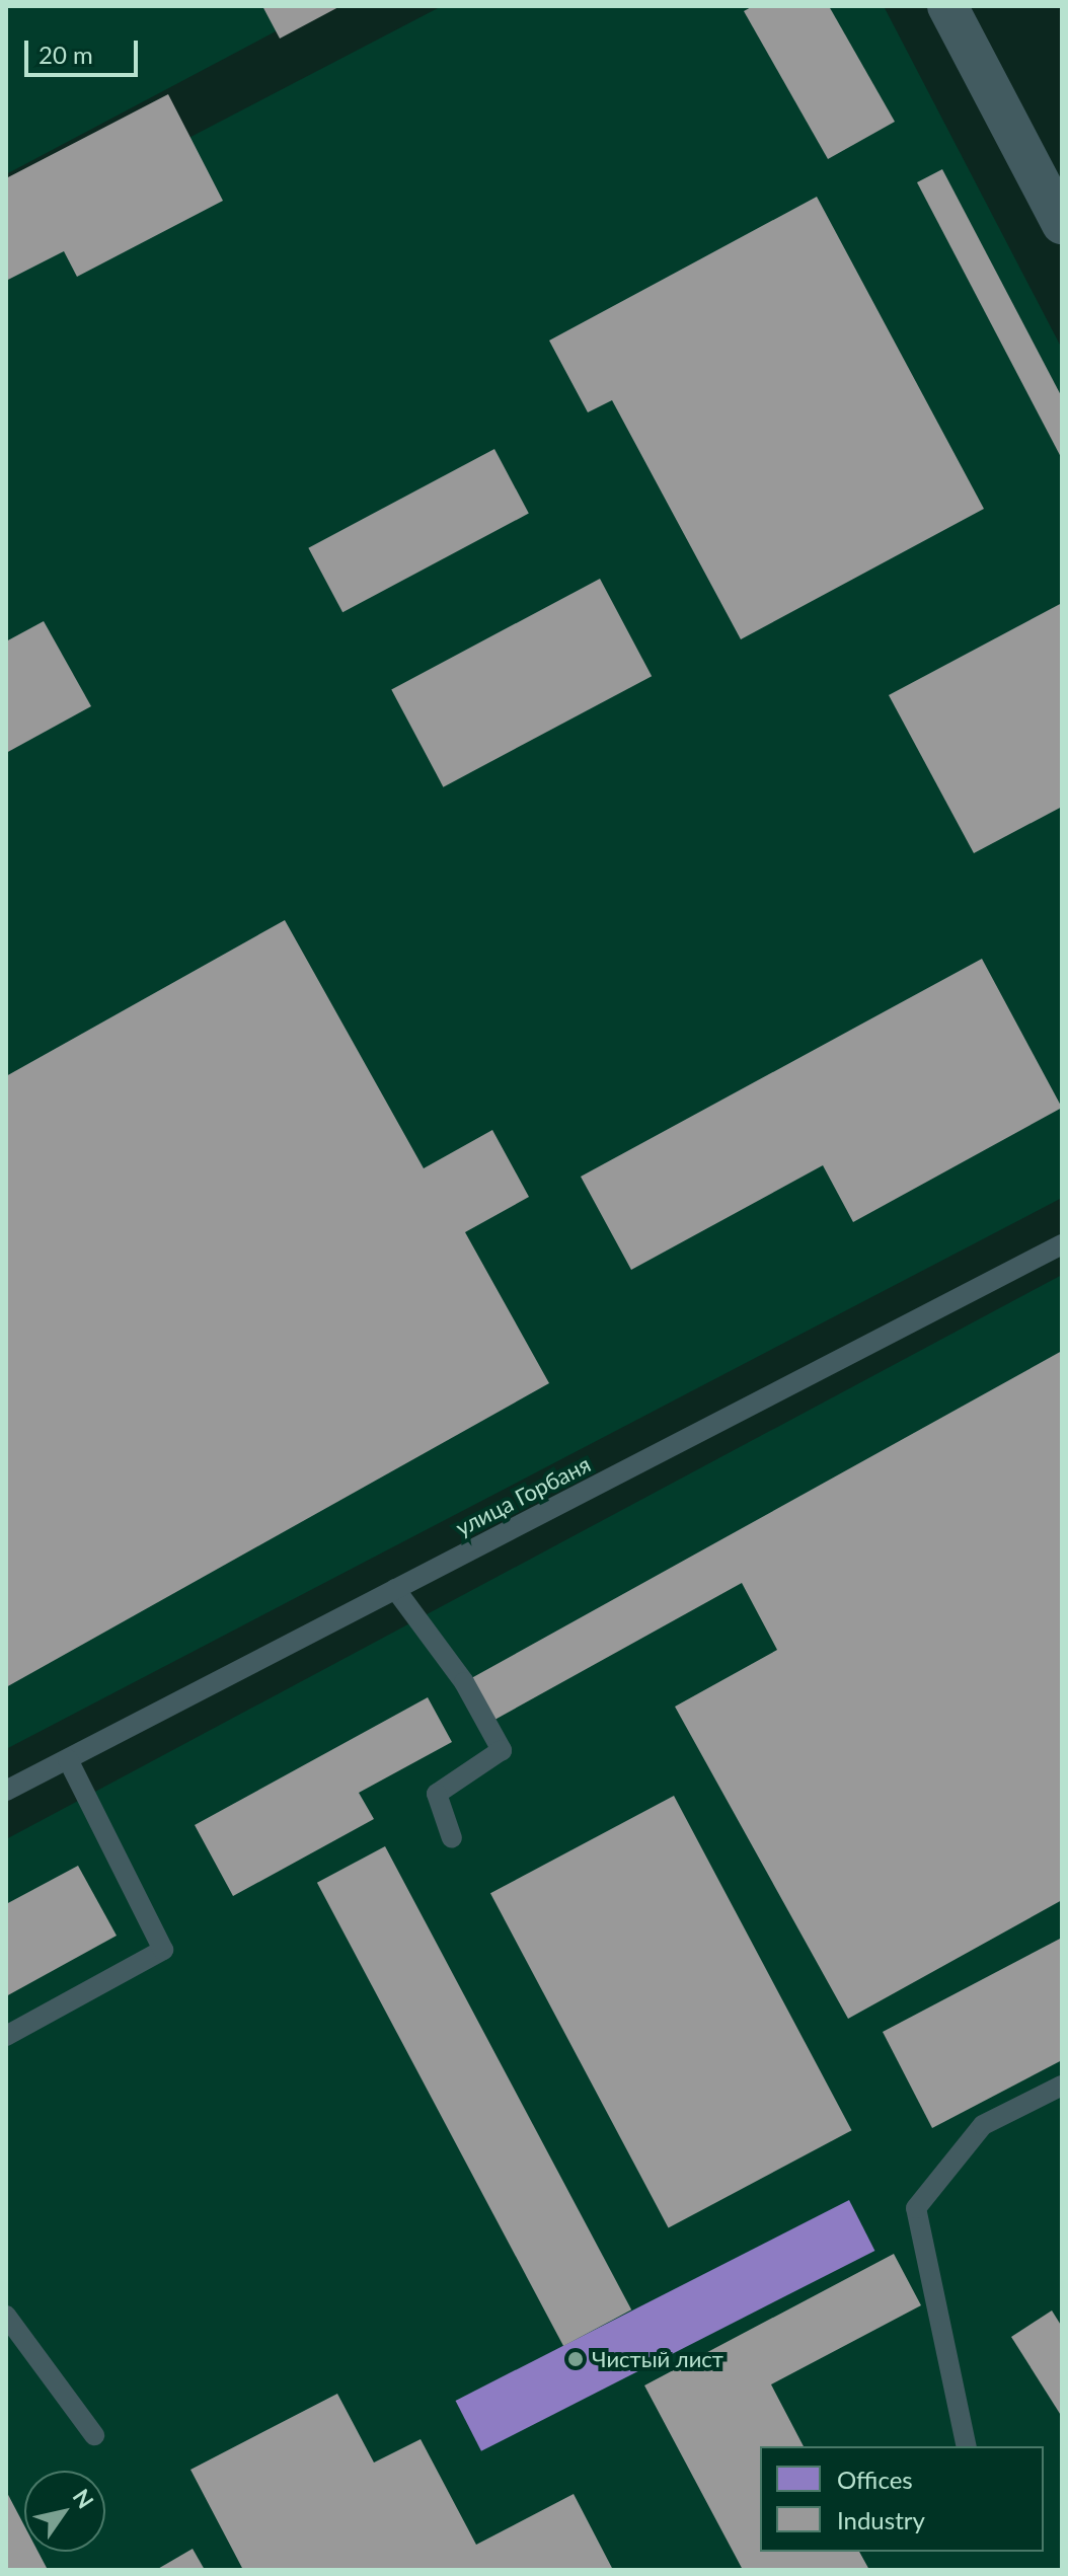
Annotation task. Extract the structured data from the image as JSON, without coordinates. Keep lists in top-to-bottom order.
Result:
{
  "streets": {
    "lane": ["улица Горбаня"]
  },
  "places": ["Чистый лист"],
  "legend": ["Offices", "Industry"],
  "scale_bar": "20 m",
  "north": "top right"
}
